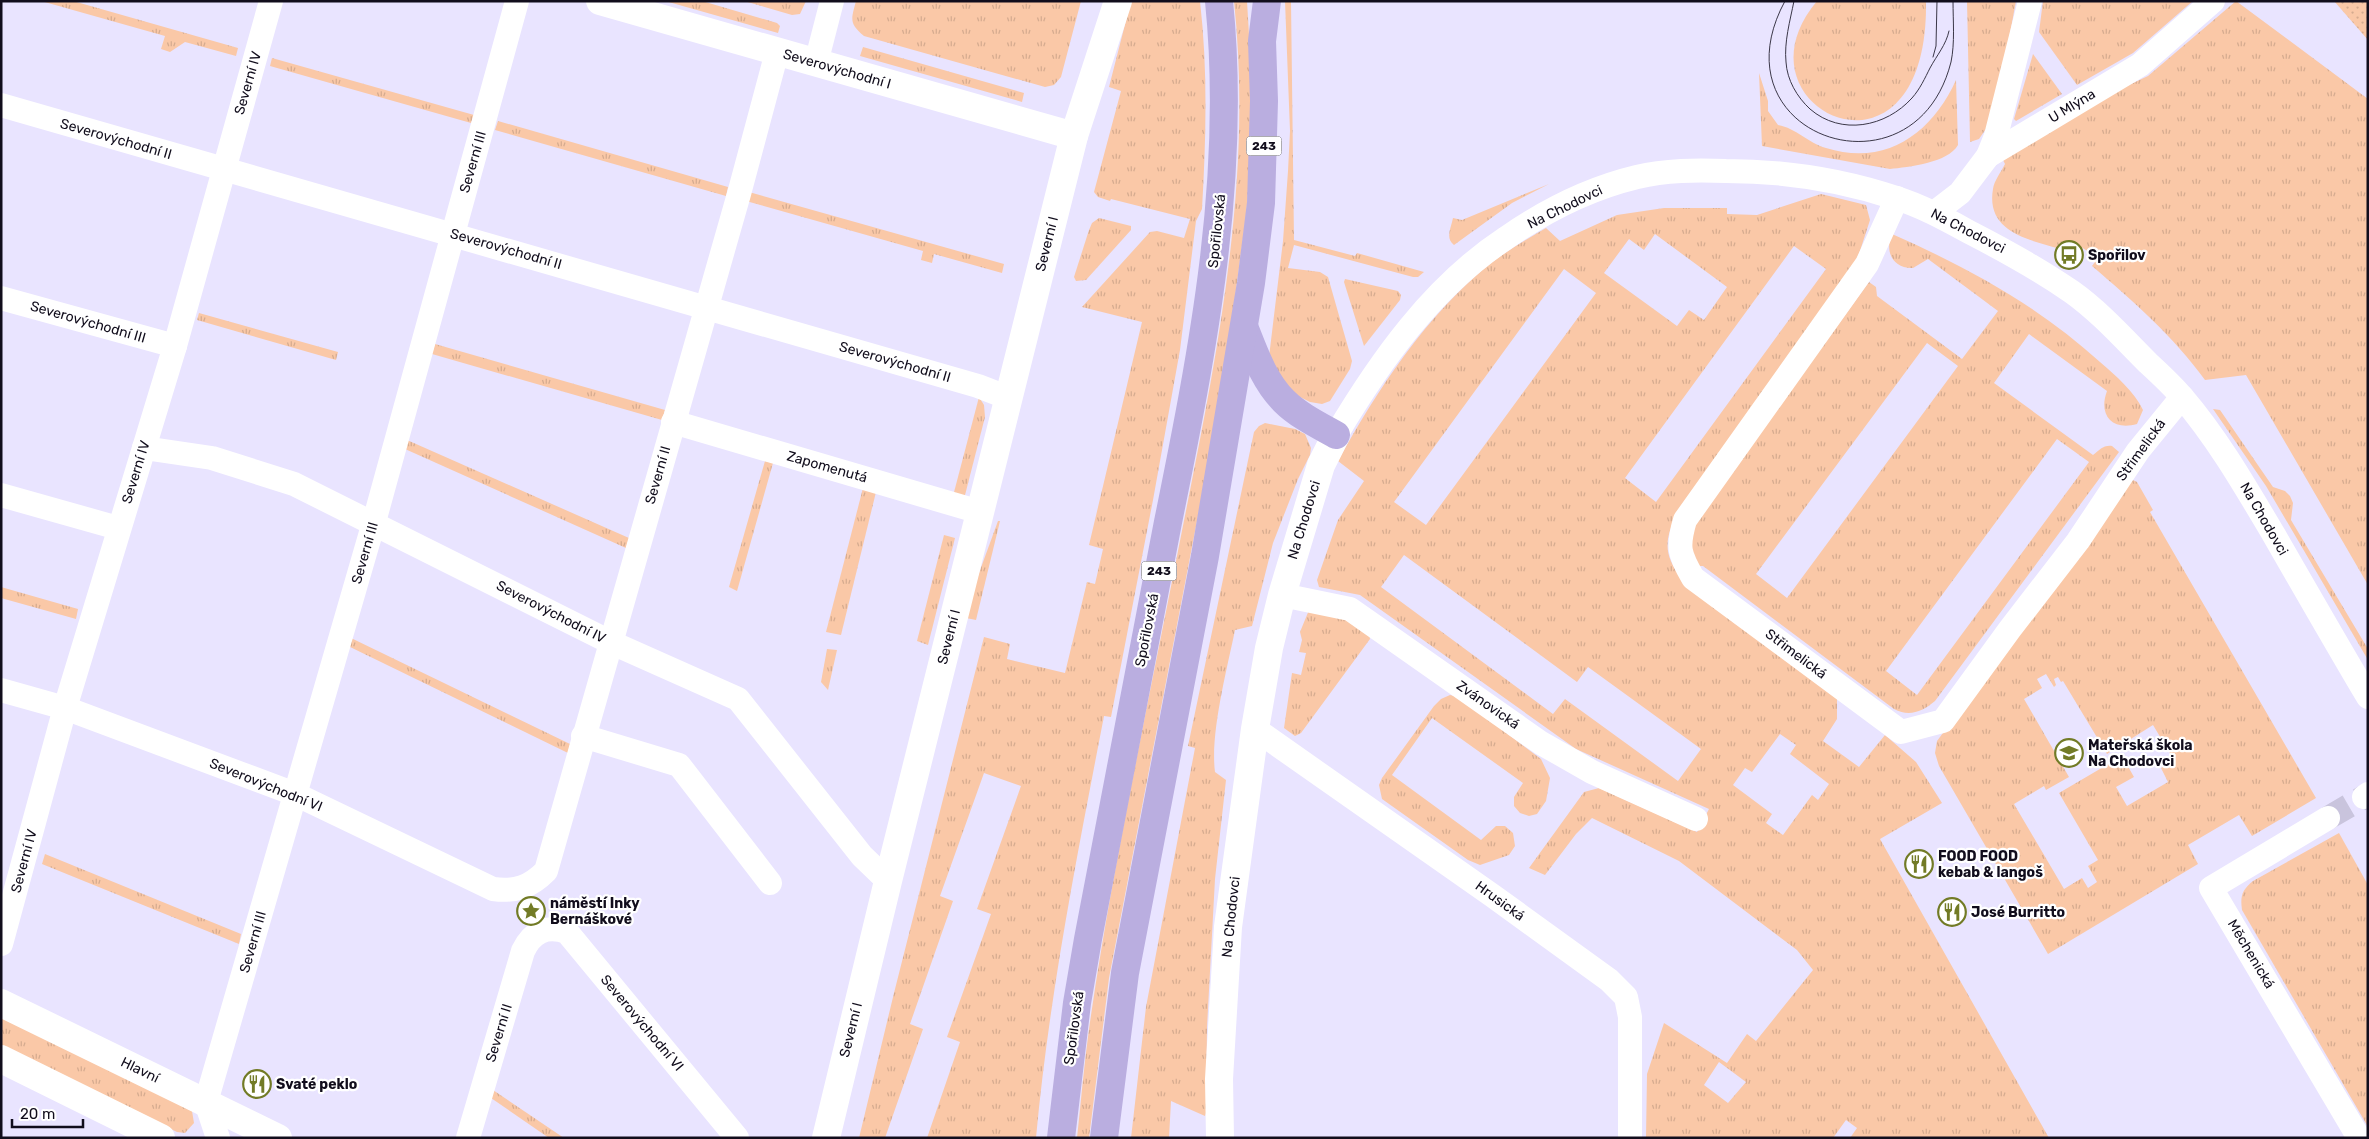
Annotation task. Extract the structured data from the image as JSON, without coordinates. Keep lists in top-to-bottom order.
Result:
{
  "streets": {
    "highway": ["243", "Spořilovská"],
    "street": [
      "Severovýchodní I",
      "Severní IV",
      "U Mlýna",
      "Severovýchodní II",
      "Severní III",
      "Na Chodovci",
      "Severní I",
      "Severovýchodní III",
      "Střimelická",
      "Zapomenutá",
      "Severní II",
      "Severovýchodní IV",
      "Zvánovická",
      "Severovýchodní VI",
      "Hrusická",
      "Měchenická",
      "Hlavní"
    ]
  },
  "crossings": [
    ["Severovýchodní I", "Severní I"],
    ["Severovýchodní I", "Severní II"],
    ["Severní IV", "Severovýchodní II"],
    ["Severní IV", "Severovýchodní III"],
    ["Severní IV", "Severovýchodní IV"],
    ["Severní IV", "Severovýchodní VI"],
    ["U Mlýna", "Na Chodovci"],
    ["Severovýchodní II", "Severní III"],
    ["Severovýchodní II", "Severní I"],
    ["Severovýchodní II", "Severní II"],
    ["Severní III", "Severovýchodní IV"],
    ["Severní III", "Severovýchodní VI"],
    ["Severní III", "Hlavní"],
    ["Na Chodovci", "Střimelická"],
    ["Na Chodovci", "Zvánovická"],
    ["Na Chodovci", "Hrusická"],
    ["Severní I", "Zapomenutá"],
    ["Severní I", "Severovýchodní IV"],
    ["Zapomenutá", "Severní II"],
    ["Severní II", "Severovýchodní IV"],
    ["Severní II", "Severovýchodní VI"]
  ],
  "places": {
    "bus stop": ["Spořilov"],
    "school or university": ["Mateřská škola Na Chodovci"],
    "restaurant": ["FOOD FOOD kebab & langoš", "José Burritto", "Svaté peklo"],
    "place": ["náměstí Inky Bernáškové"]
  },
  "scale_bar": "20 m"
}
